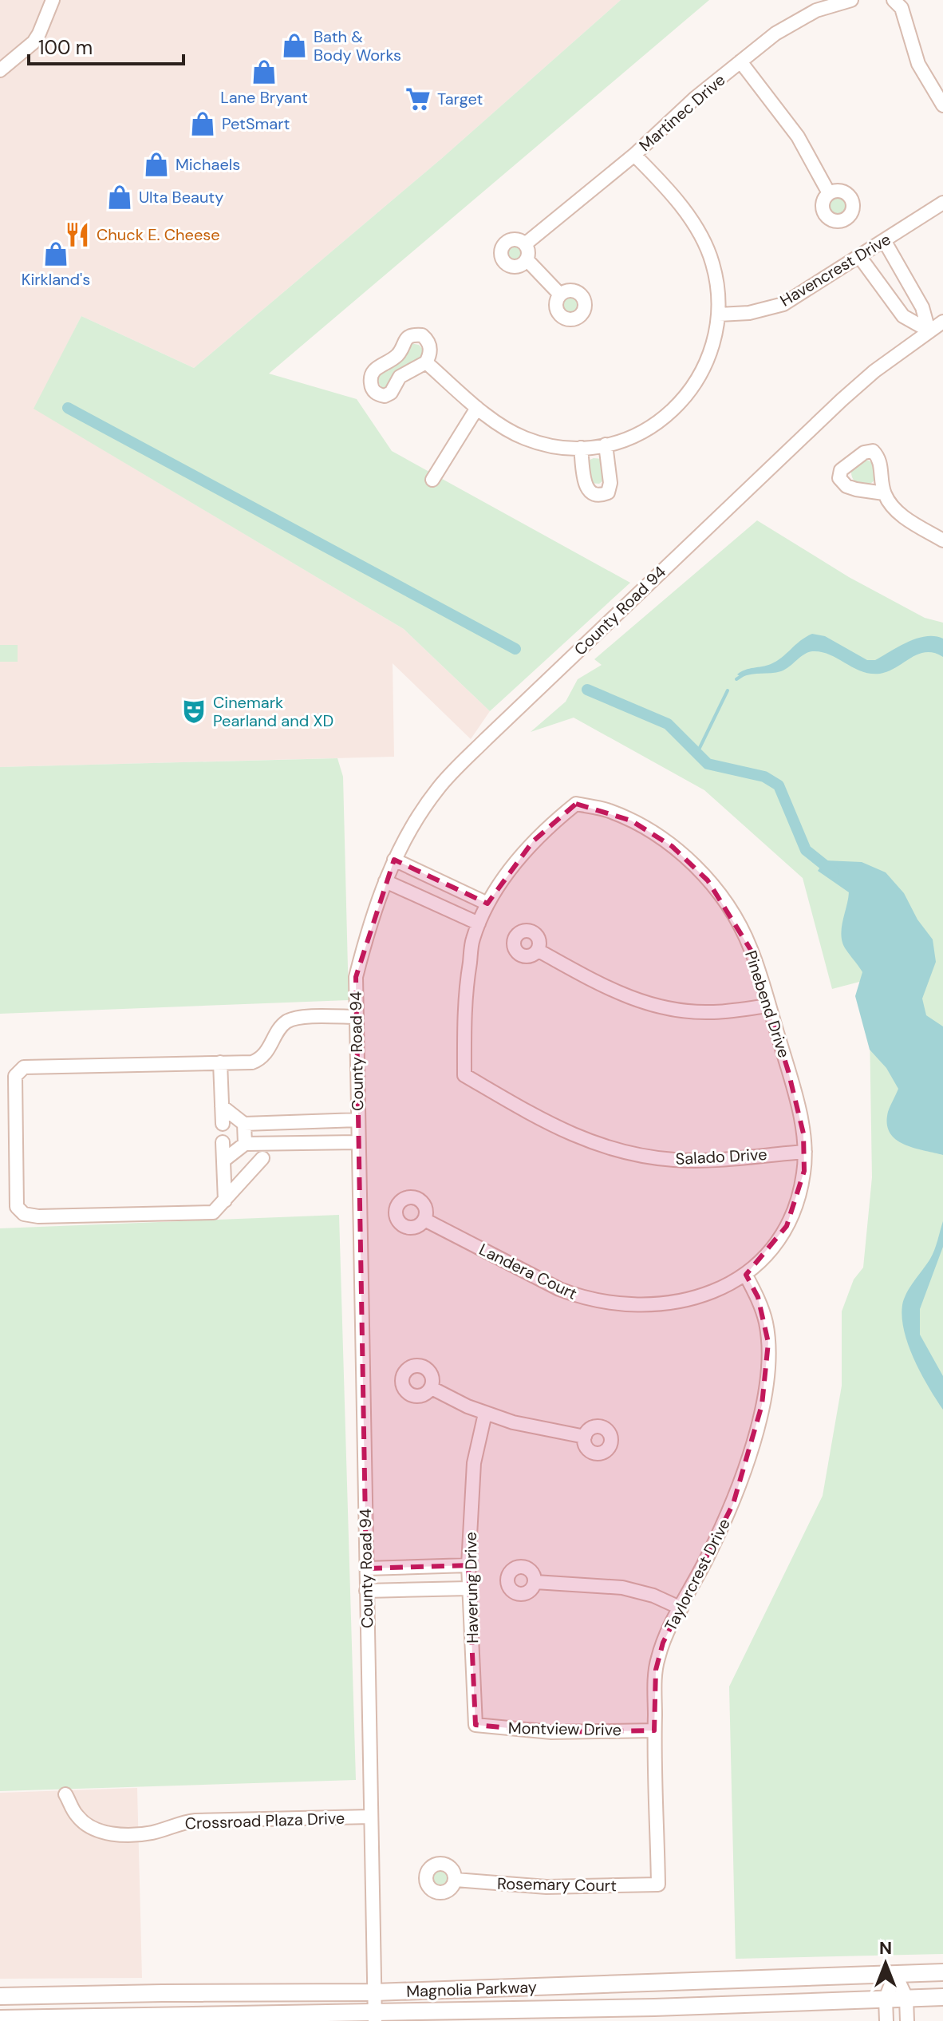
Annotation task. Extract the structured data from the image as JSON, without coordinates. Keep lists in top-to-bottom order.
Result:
{
  "streets": {
    "main road": ["Magnolia Parkway"],
    "street": [
      "Martinec Drive",
      "Havencrest Drive",
      "County Road 94",
      "Pinebend Drive",
      "Salado Drive",
      "Landera Court",
      "Taylorcrest Drive",
      "Haverung Drive",
      "Montview Drive",
      "Crossroad Plaza Drive",
      "Rosemary Court"
    ]
  },
  "crossings": [
    ["County Road 94", "Crossroad Plaza Drive"],
    ["County Road 94", "Magnolia Parkway"],
    ["Pinebend Drive", "Salado Drive"],
    ["Pinebend Drive", "Landera Court"],
    ["Pinebend Drive", "Taylorcrest Drive"],
    ["Landera Court", "Taylorcrest Drive"],
    ["Taylorcrest Drive", "Montview Drive"],
    ["Taylorcrest Drive", "Rosemary Court"],
    ["Haverung Drive", "Montview Drive"]
  ],
  "places": {
    "shop": [
      "Bath & Body Works",
      "Lane Bryant",
      "PetSmart",
      "Michaels",
      "Ulta Beauty",
      "Kirkland's"
    ],
    "supermarket": ["Target"],
    "restaurant": ["Chuck E. Cheese"],
    "theatre": ["Cinemark Pearland and XD"]
  },
  "scale_bar": "100 m",
  "north": "top"
}
